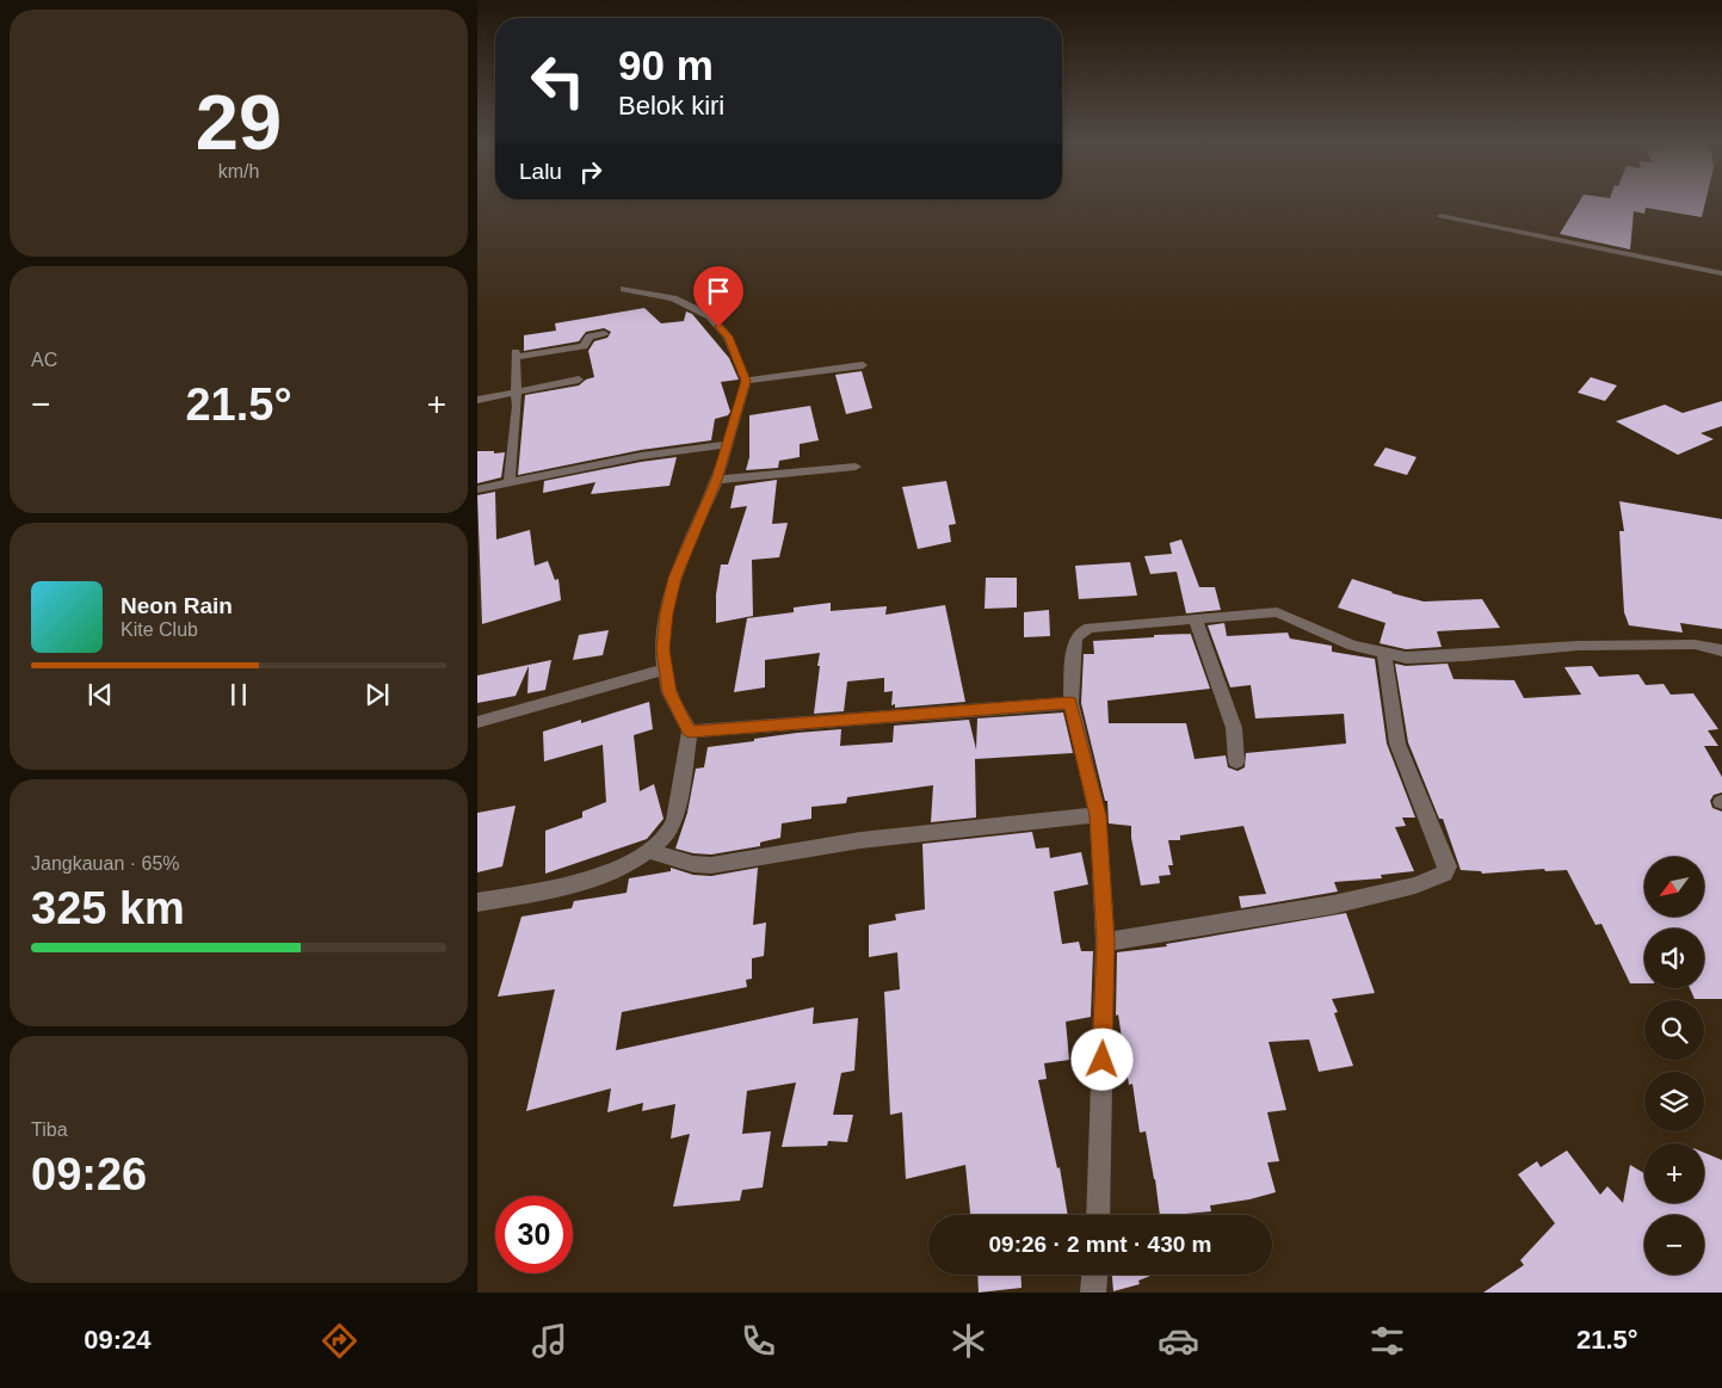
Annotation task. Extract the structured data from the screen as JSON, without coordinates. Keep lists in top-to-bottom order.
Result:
{
  "north": "bottom left",
  "page": {
    "tile": [
      ["29", "km/h"],
      "AC",
      ["Jangkauan · 65%", "325 km"],
      ["Tiba", "09:26"]
    ],
    "turn": ["90 m", "Belok kiri"],
    "then": "Lalu",
    "heat": ["−", "21.5°", "+"],
    "song": ["Neon Rain", "Kite Club"],
    "map_buttons": ["+", "−"],
    "limit": "30",
    "trip": "09:26 · 2 mnt · 430 m",
    "tabs": ["09:24", "21.5°"]
  }
}
